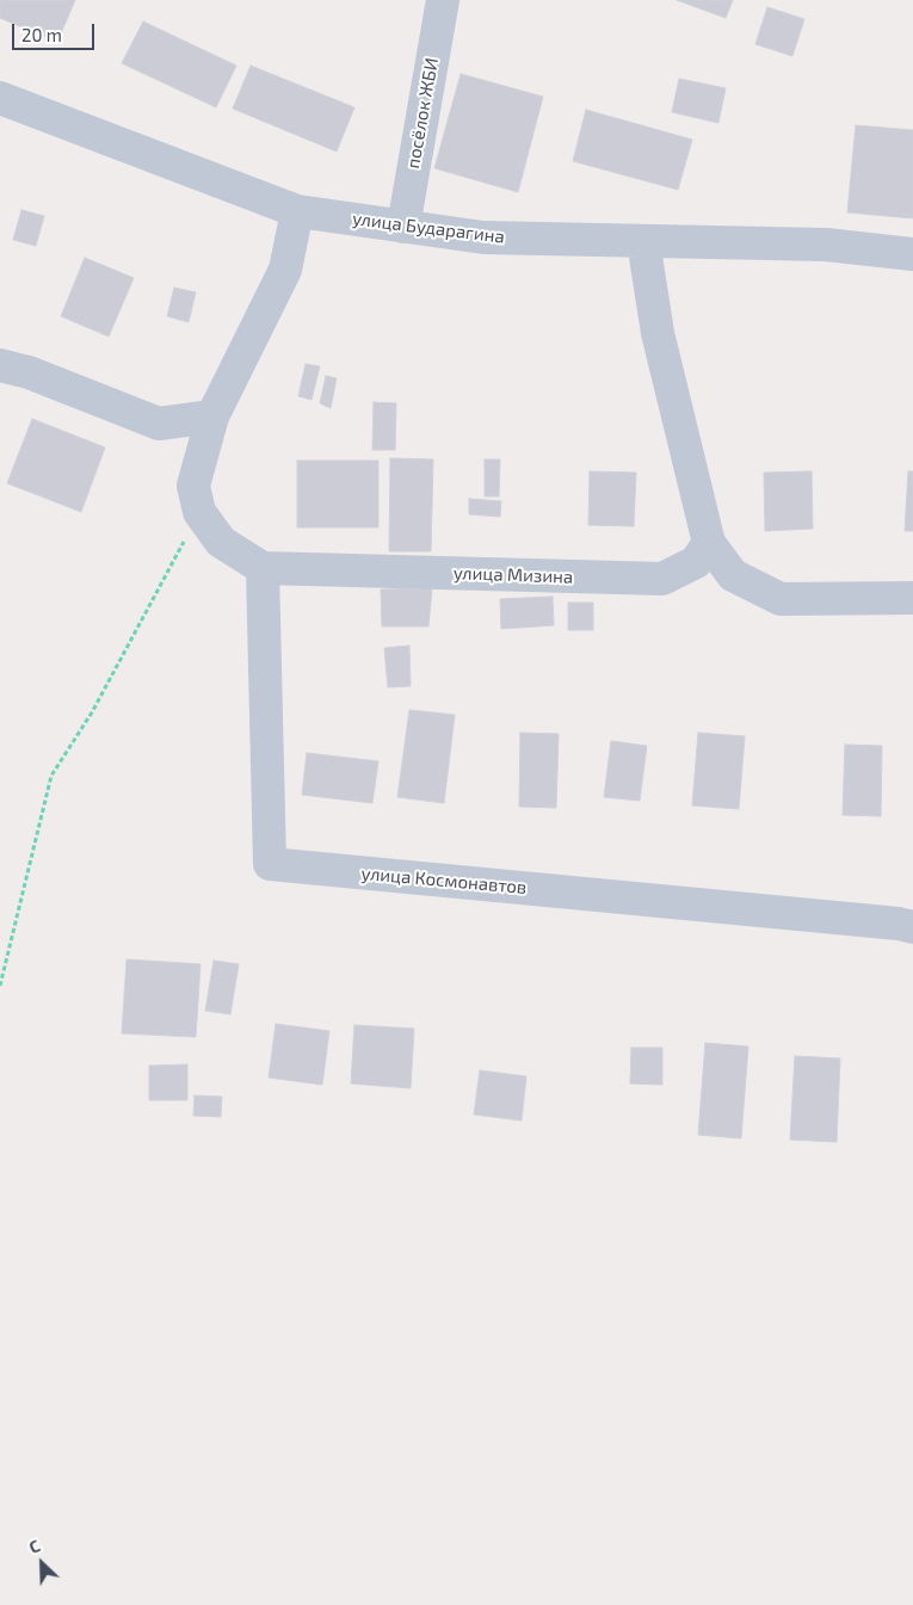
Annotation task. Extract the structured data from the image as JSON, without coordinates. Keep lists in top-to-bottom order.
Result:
{
  "streets": {
    "street": [
      "посёлок ЖБИ",
      "улица Бударагина",
      "улица Мизина",
      "улица Космонавтов"
    ]
  },
  "crossings": [
    ["посёлок ЖБИ", "улица Бударагина"],
    ["улица Мизина", "улица Космонавтов"]
  ],
  "scale_bar": "20 m",
  "north": "top left"
}
